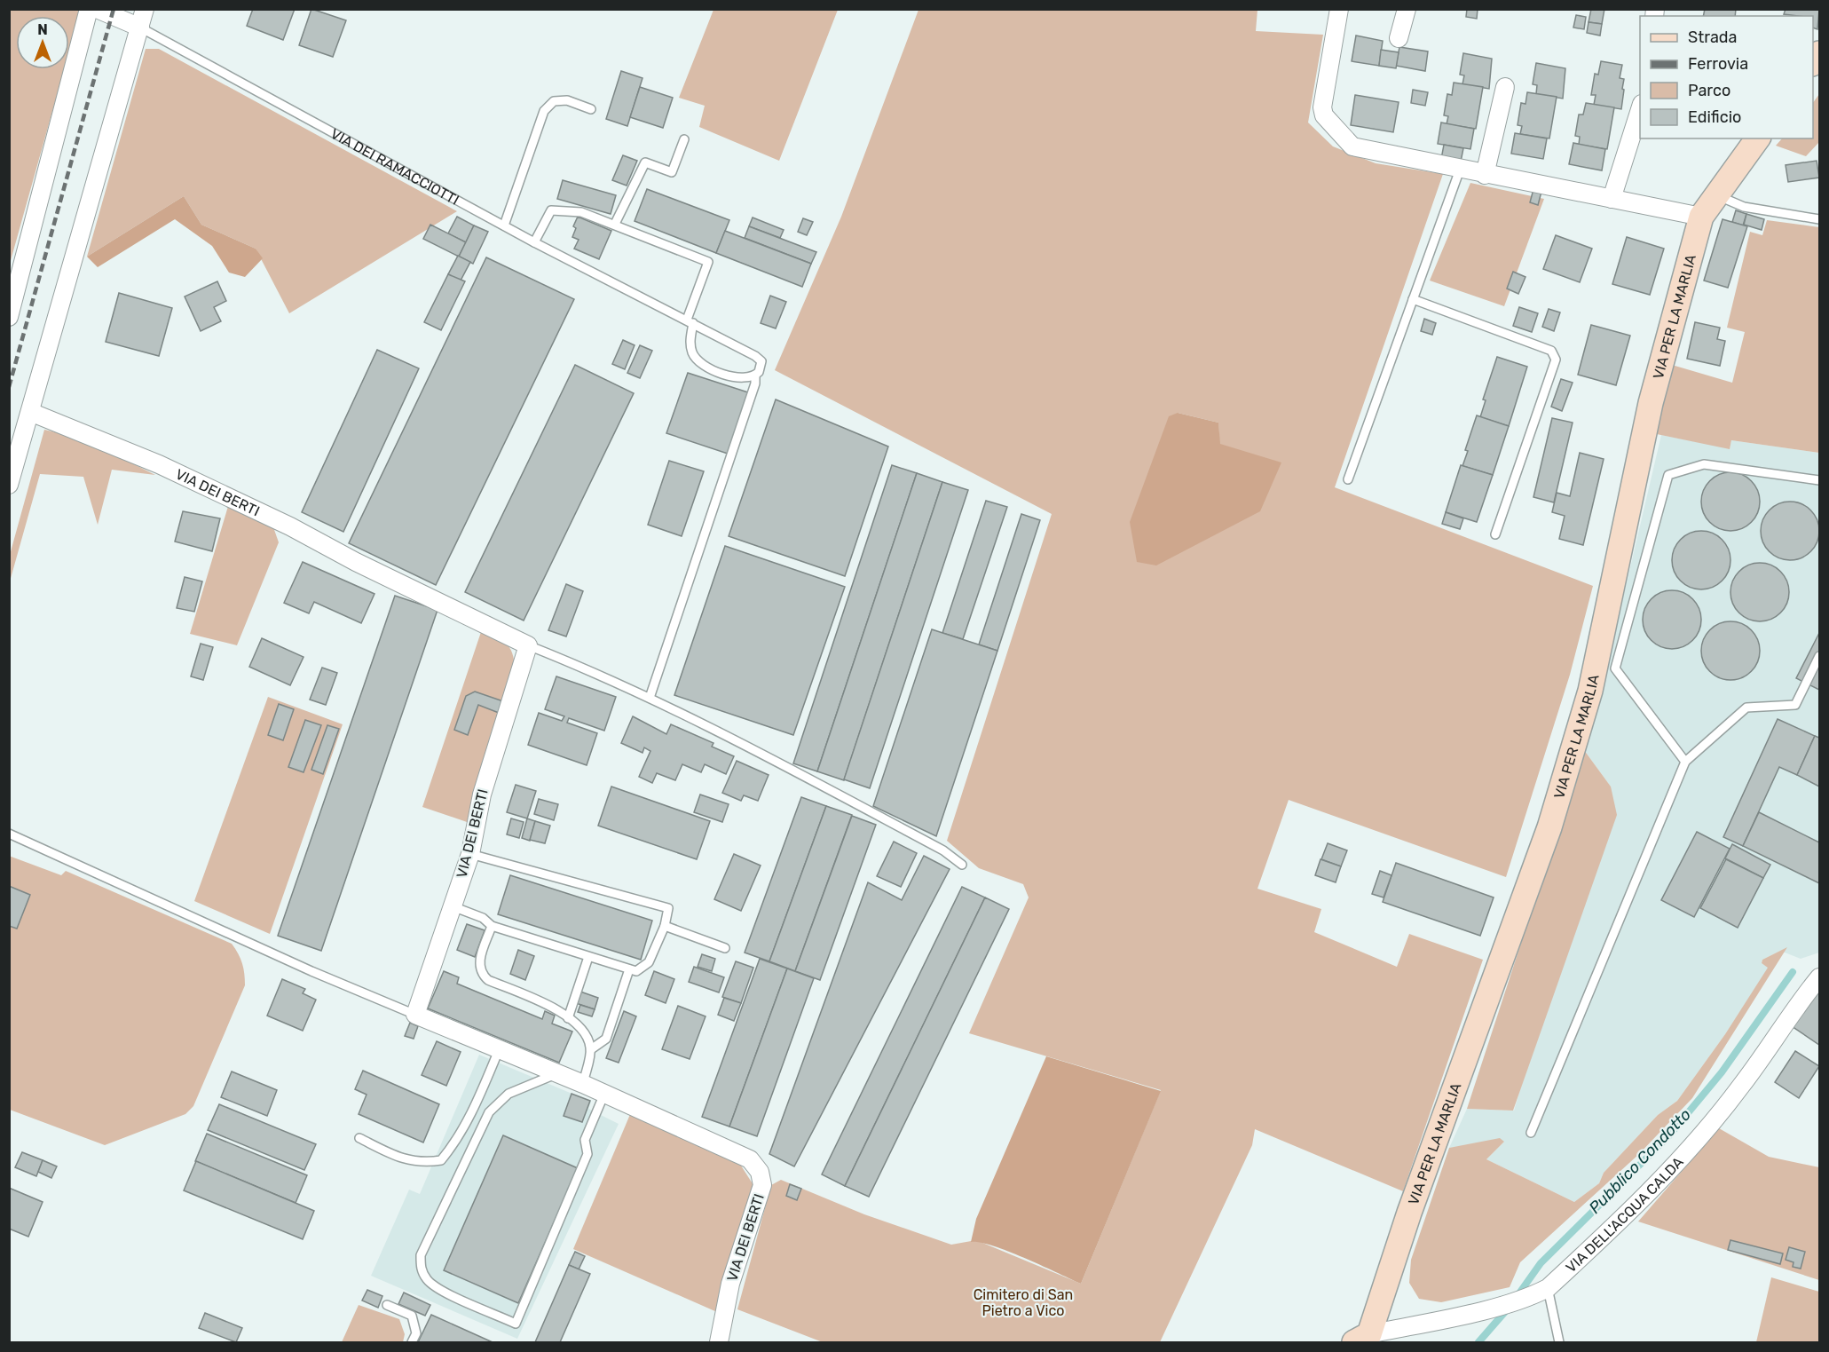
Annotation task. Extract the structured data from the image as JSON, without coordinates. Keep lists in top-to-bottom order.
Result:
{
  "streets": {
    "street": [
      "VIA DEI RAMACCIOTTI",
      "VIA PER LA MARLIA",
      "VIA DEI BERTI",
      "VIA DELL'ACQUA CALDA"
    ]
  },
  "crossings": [
    ["VIA PER LA MARLIA", "VIA DELL'ACQUA CALDA"]
  ],
  "water": ["Pubblico Condotto"],
  "parks": ["Cimitero di San Pietro a Vico"],
  "legend": [
    "Strada",
    "Ferrovia",
    "Parco",
    "Edificio"
  ],
  "north": "top"
}
